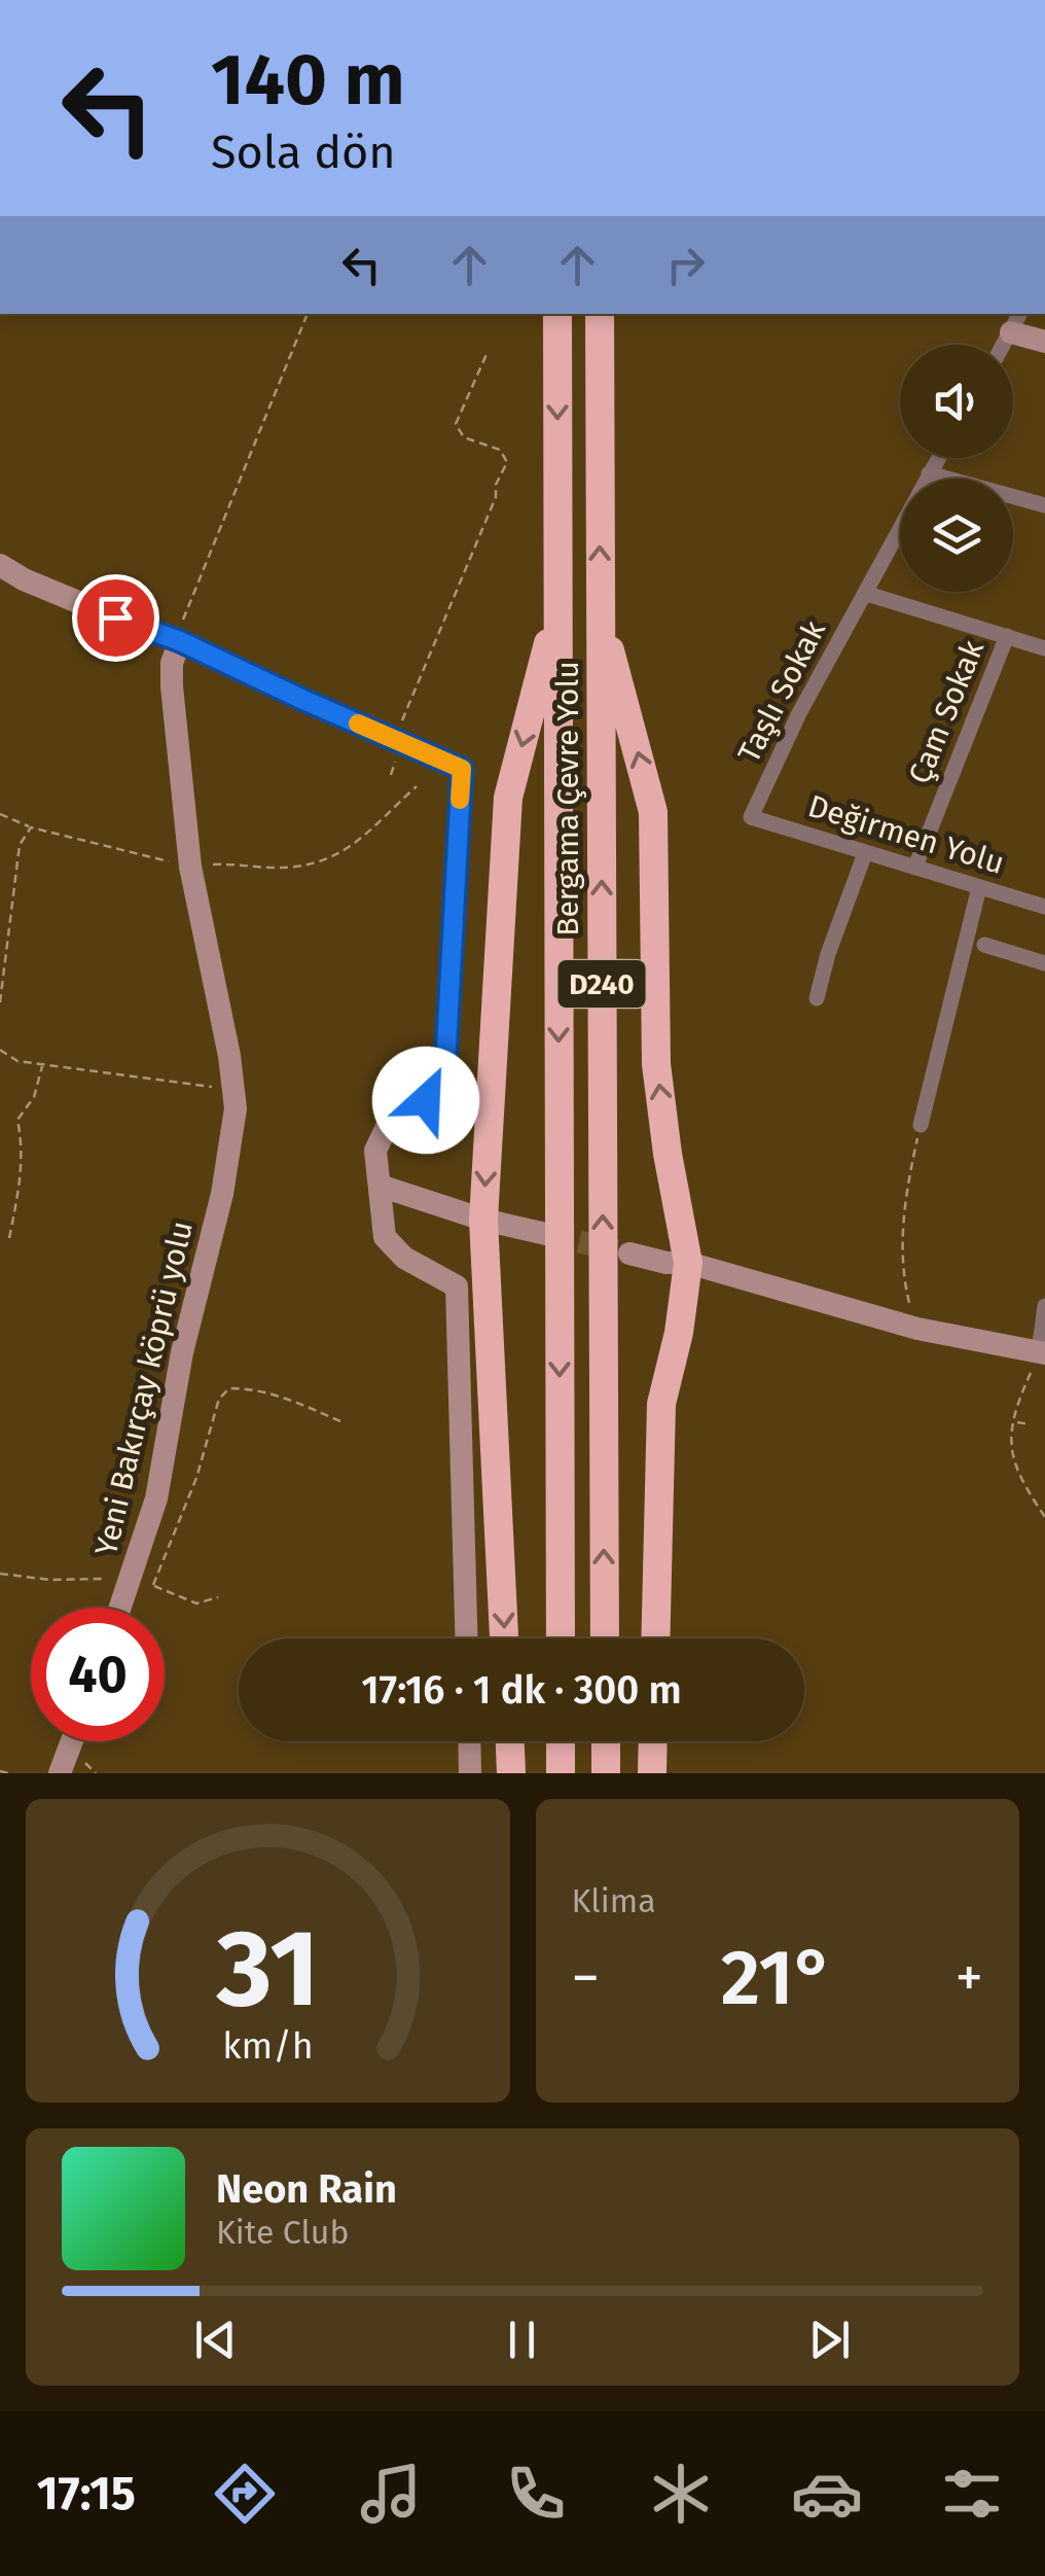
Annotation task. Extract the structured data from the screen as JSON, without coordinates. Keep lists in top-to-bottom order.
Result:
{
  "streets": {
    "highway": ["Bergama Çevre Yolu", "D240"],
    "street": [
      "Taşlı Sokak",
      "Çam Sokak",
      "Değirmen Yolu",
      "Yeni Bakırçay köprü yolu"
    ]
  },
  "crossings": [
    ["Taşlı Sokak", "Değirmen Yolu"],
    ["Çam Sokak", "Değirmen Yolu"]
  ],
  "page": {
    "turn": ["140 m", "Sola dön"],
    "limit": "40",
    "trip": "17:16 · 1 dk · 300 m",
    "tile": "Klima",
    "heat": ["−", "21°", "+"],
    "song": ["Neon Rain", "Kite Club"],
    "tabs": "17:15",
    "gauge": ["31", "km/h"]
  }
}
